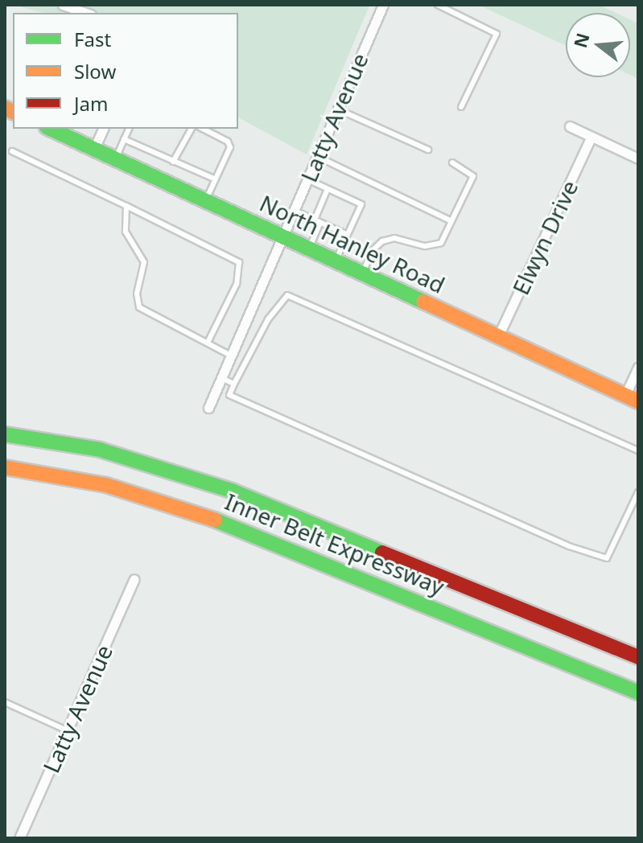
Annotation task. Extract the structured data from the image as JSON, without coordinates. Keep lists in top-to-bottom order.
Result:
{
  "streets": {
    "main road": ["North Hanley Road", "Inner Belt Expressway"],
    "street": ["Latty Avenue", "Elwyn Drive"]
  },
  "crossings": [
    ["Latty Avenue", "North Hanley Road"],
    ["Elwyn Drive", "North Hanley Road"]
  ],
  "legend": ["Fast", "Slow", "Jam"],
  "north": "left"
}
